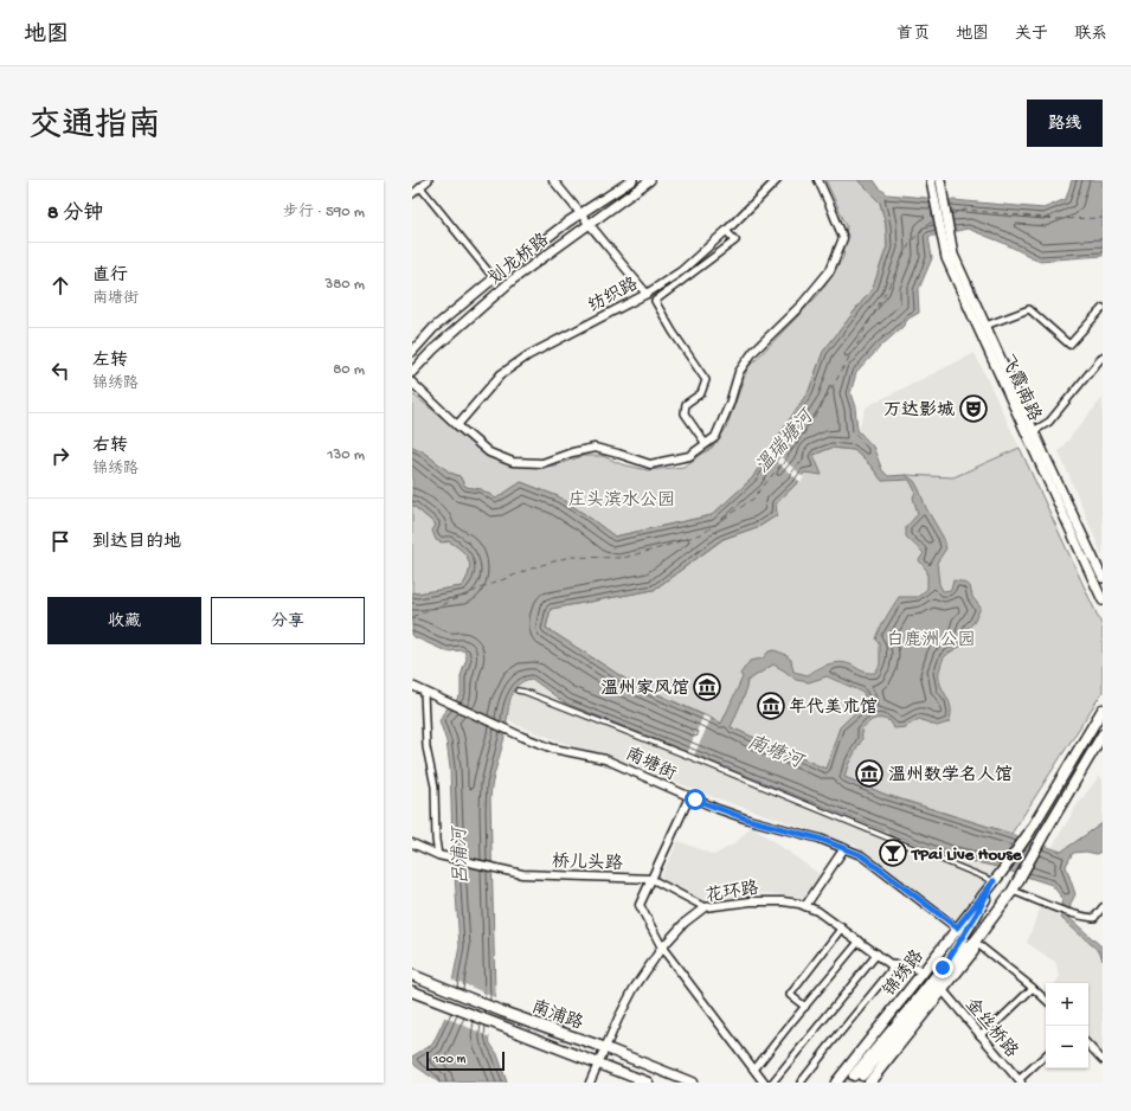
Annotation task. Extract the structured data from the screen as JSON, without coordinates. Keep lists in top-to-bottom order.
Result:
{
  "streets": {
    "main road": [
      "划龙桥路",
      "飞霞南路",
      "锦绣路",
      "南浦路"
    ],
    "street": [
      "纺织路",
      "南塘街",
      "桥儿头路",
      "花环路",
      "金丝桥路"
    ]
  },
  "crossings": [
    ["南塘街", "锦绣路"],
    ["花环路", "南浦路"],
    ["锦绣路", "金丝桥路"]
  ],
  "water": ["温瑞塘河", "南塘河", "吕浦河"],
  "parks": ["庄头滨水公园", "白鹿洲公园"],
  "places": {
    "theatre": ["万达影城"],
    "museum": ["温州家风馆", "年代美术馆", "温州数学名人馆"],
    "bar": ["TPai Live House"]
  },
  "scale_bar": "100 m",
  "page": {
    "header": "地图",
    "nav": [
      "首页",
      "地图",
      "关于",
      "联系"
    ],
    "title": "交通指南",
    "buttons": [
      "路线",
      ["收藏", "分享"]
    ],
    "heading": ["8 分钟", "步行 · 590 m"],
    "list": [
      ["直行", "南塘街", "380 m"],
      ["左转", "锦绣路", "80 m"],
      ["右转", "锦绣路", "130 m"],
      "到达目的地"
    ],
    "map_buttons": ["+", "−"],
    "scale": "100 m"
  }
}
